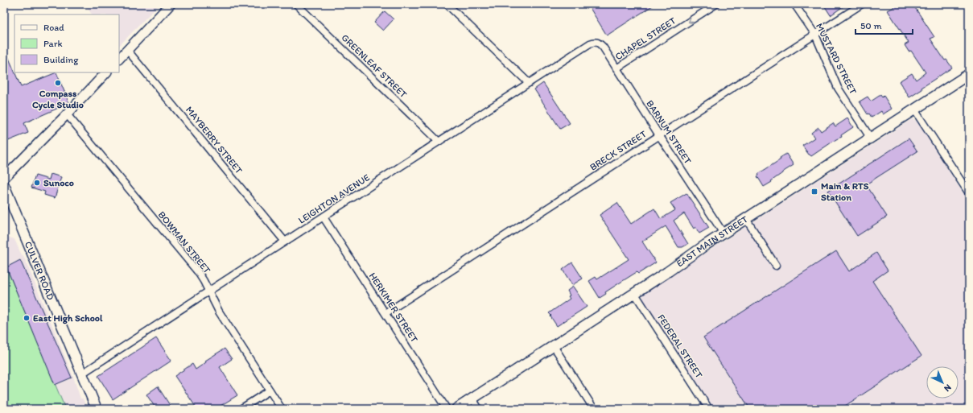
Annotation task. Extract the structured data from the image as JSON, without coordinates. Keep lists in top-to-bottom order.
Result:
{
  "streets": {
    "main road": ["EAST MAIN STREET", "CULVER ROAD"],
    "street": [
      "CHAPEL STREET",
      "MUSTARD STREET",
      "GREENLEAF STREET",
      "BARNUM STREET",
      "MAYBERRY STREET",
      "BRECK STREET",
      "LEIGHTON AVENUE",
      "BOWMAN STREET",
      "HERKIMER STREET",
      "FEDERAL STREET"
    ]
  },
  "crossings": [
    ["CHAPEL STREET", "BARNUM STREET"],
    ["MUSTARD STREET", "BRECK STREET"],
    ["MUSTARD STREET", "EAST MAIN STREET"],
    ["GREENLEAF STREET", "LEIGHTON AVENUE"],
    ["BARNUM STREET", "BRECK STREET"],
    ["BARNUM STREET", "LEIGHTON AVENUE"],
    ["BARNUM STREET", "EAST MAIN STREET"],
    ["MAYBERRY STREET", "LEIGHTON AVENUE"],
    ["BRECK STREET", "HERKIMER STREET"],
    ["LEIGHTON AVENUE", "BOWMAN STREET"],
    ["LEIGHTON AVENUE", "CULVER ROAD"],
    ["LEIGHTON AVENUE", "HERKIMER STREET"],
    ["EAST MAIN STREET", "FEDERAL STREET"]
  ],
  "one_way": ["CHAPEL STREET"],
  "places": {
    "other": ["Compass Cycle Studio", "Sunoco", "East High School"],
    "transit": ["Main & RTS Station"]
  },
  "legend": ["Road", "Park", "Building"],
  "scale_bar": "50 m",
  "north": "bottom right"
}
